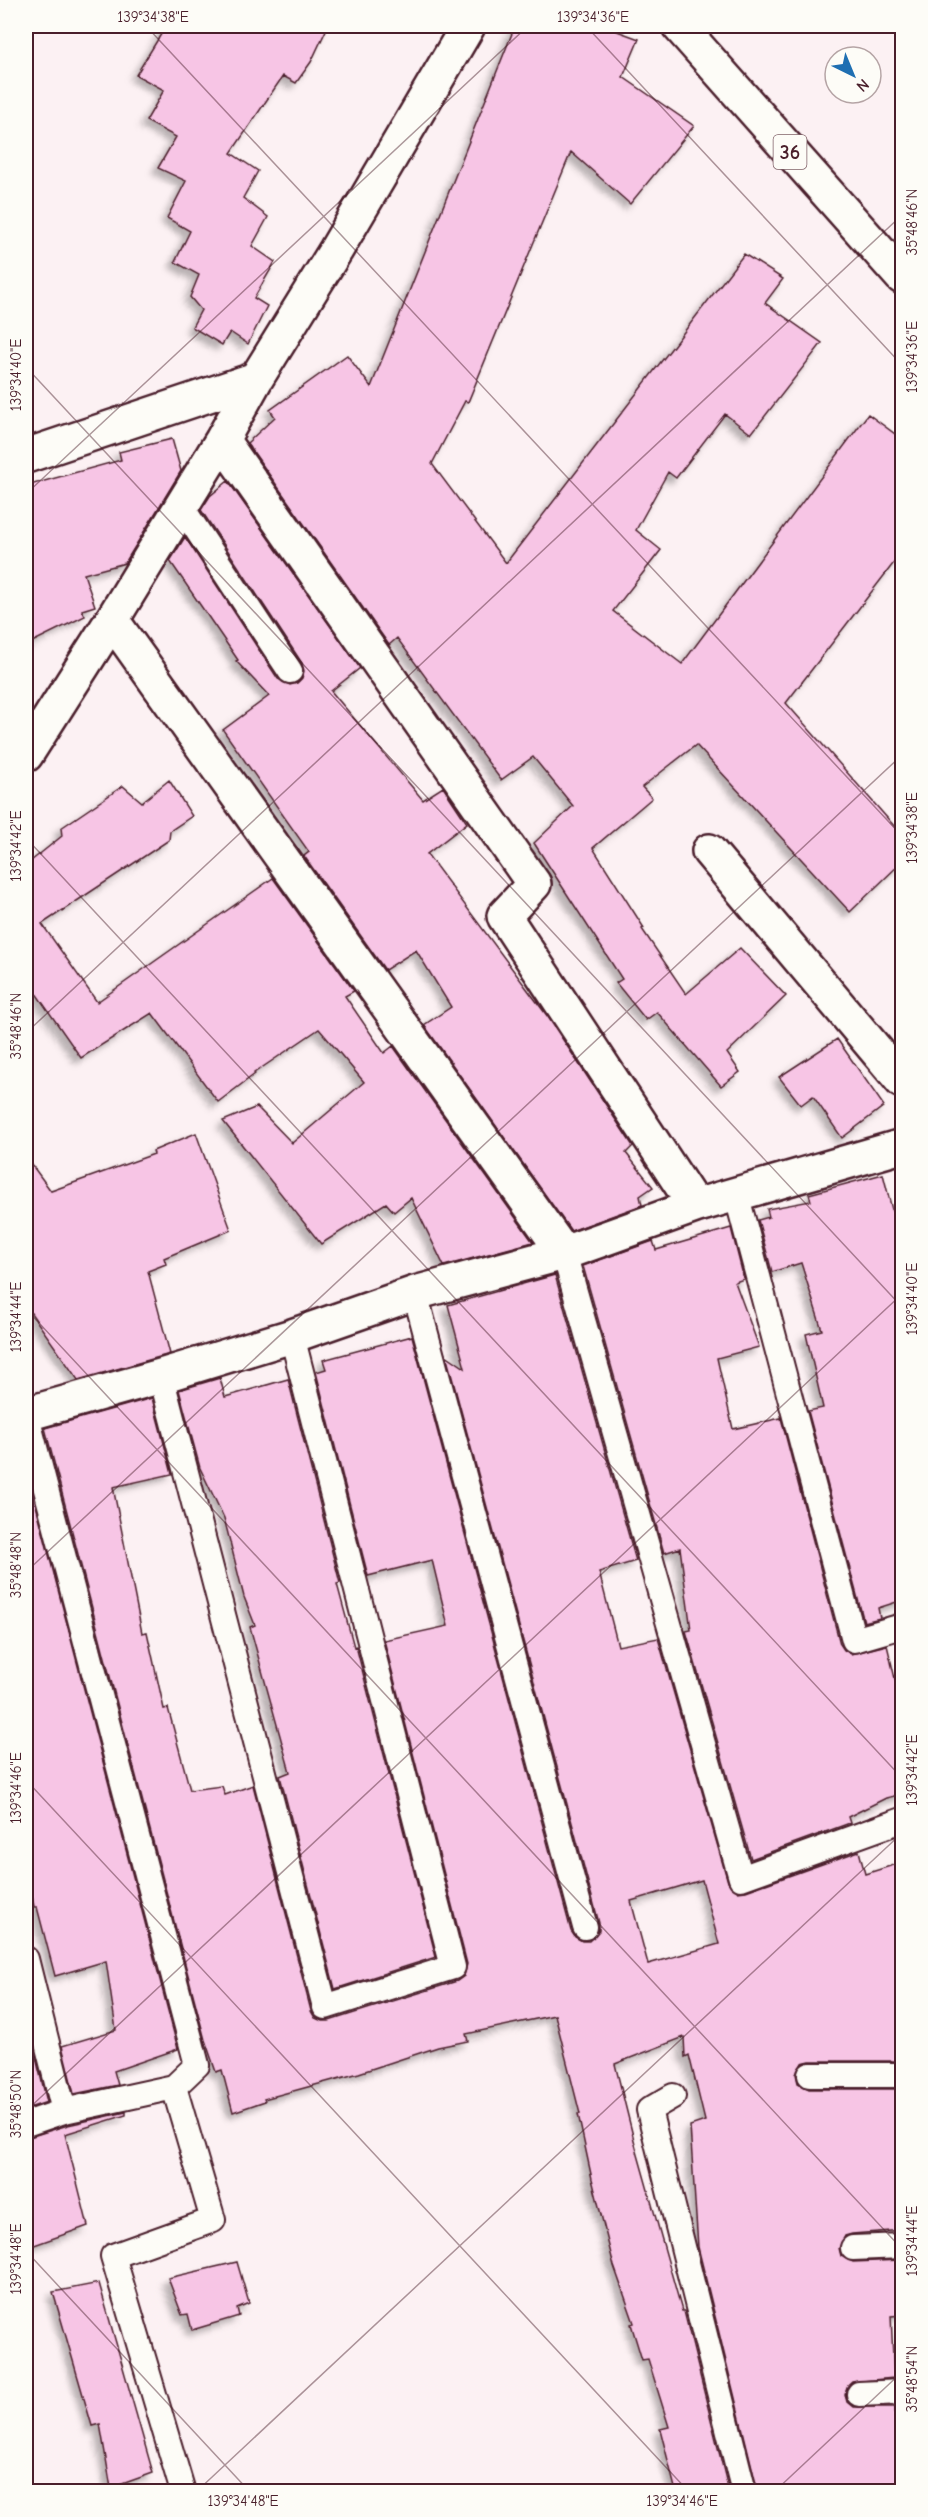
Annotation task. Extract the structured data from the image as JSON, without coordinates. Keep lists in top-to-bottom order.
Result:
{
  "streets": {
    "street": ["36"]
  },
  "north": "bottom right",
  "coordinates": [
    "139°34'38\"E",
    "139°34'36\"E",
    "35°48'46\"N",
    "139°34'40\"E",
    "139°34'42\"E",
    "139°34'44\"E",
    "35°48'48\"N",
    "139°34'46\"E",
    "35°48'50\"N",
    "139°34'48\"E",
    "35°48'54\"N"
  ]
}
